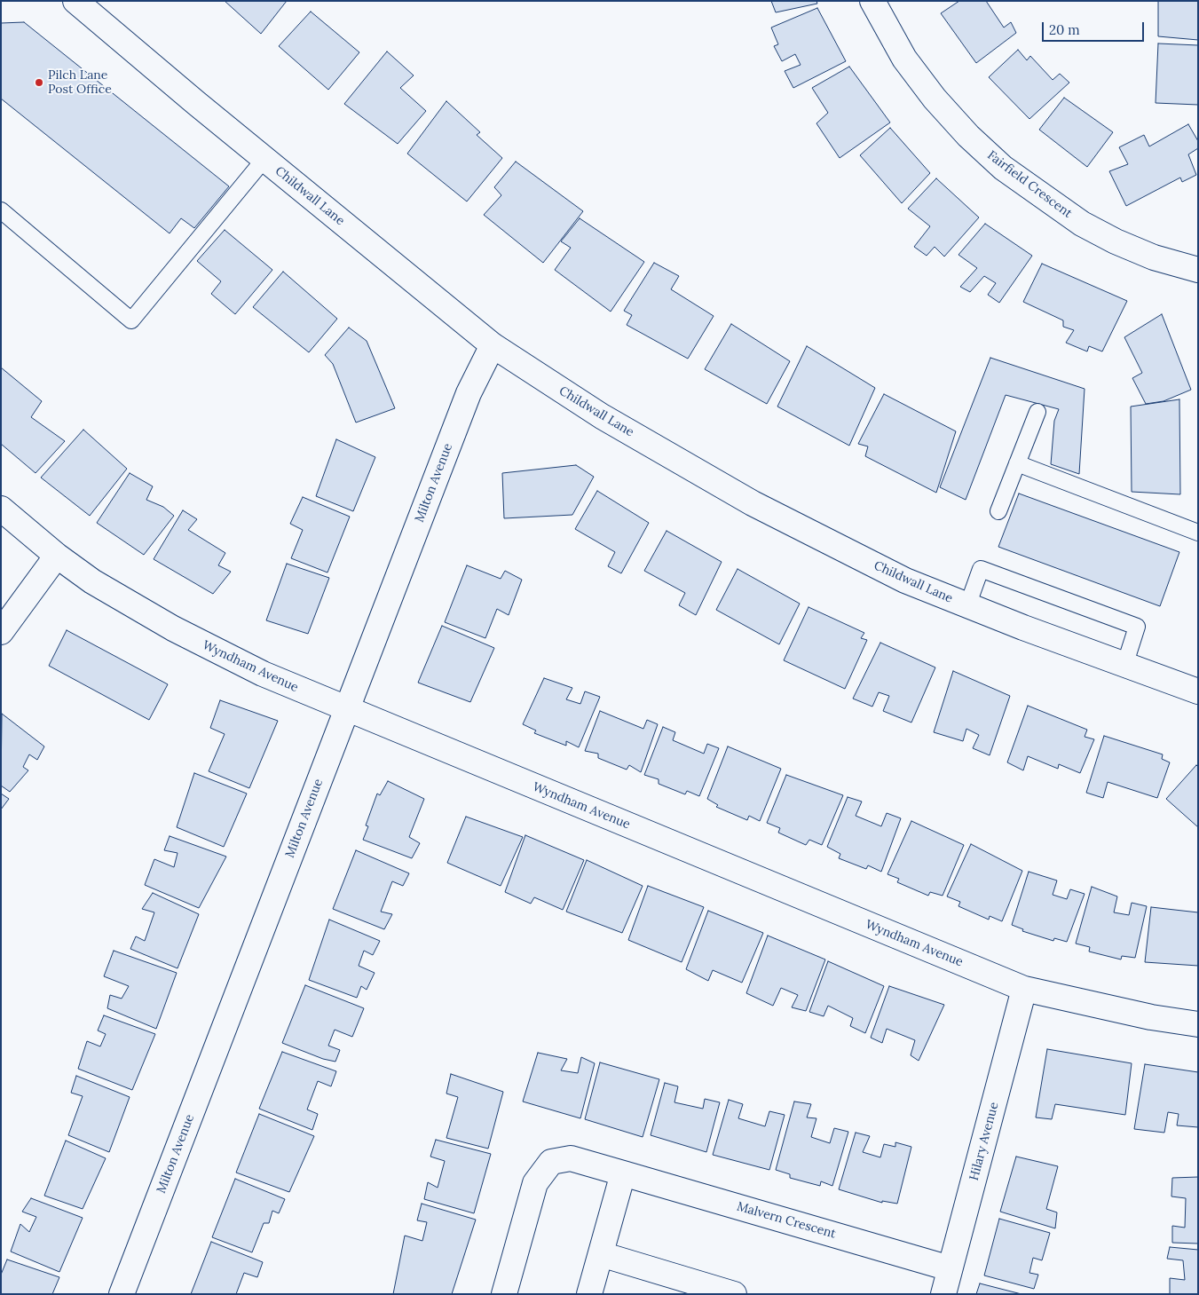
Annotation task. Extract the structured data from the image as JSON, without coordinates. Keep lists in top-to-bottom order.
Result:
{
  "streets": {
    "street": [
      "Fairfield Crescent",
      "Childwall Lane",
      "Milton Avenue",
      "Wyndham Avenue",
      "Hilary Avenue",
      "Malvern Crescent"
    ]
  },
  "crossings": [
    ["Childwall Lane", "Milton Avenue"],
    ["Milton Avenue", "Wyndham Avenue"],
    ["Wyndham Avenue", "Hilary Avenue"],
    ["Hilary Avenue", "Malvern Crescent"]
  ],
  "places": ["Pilch Lane Post Office"],
  "scale_bar": "20 m"
}
